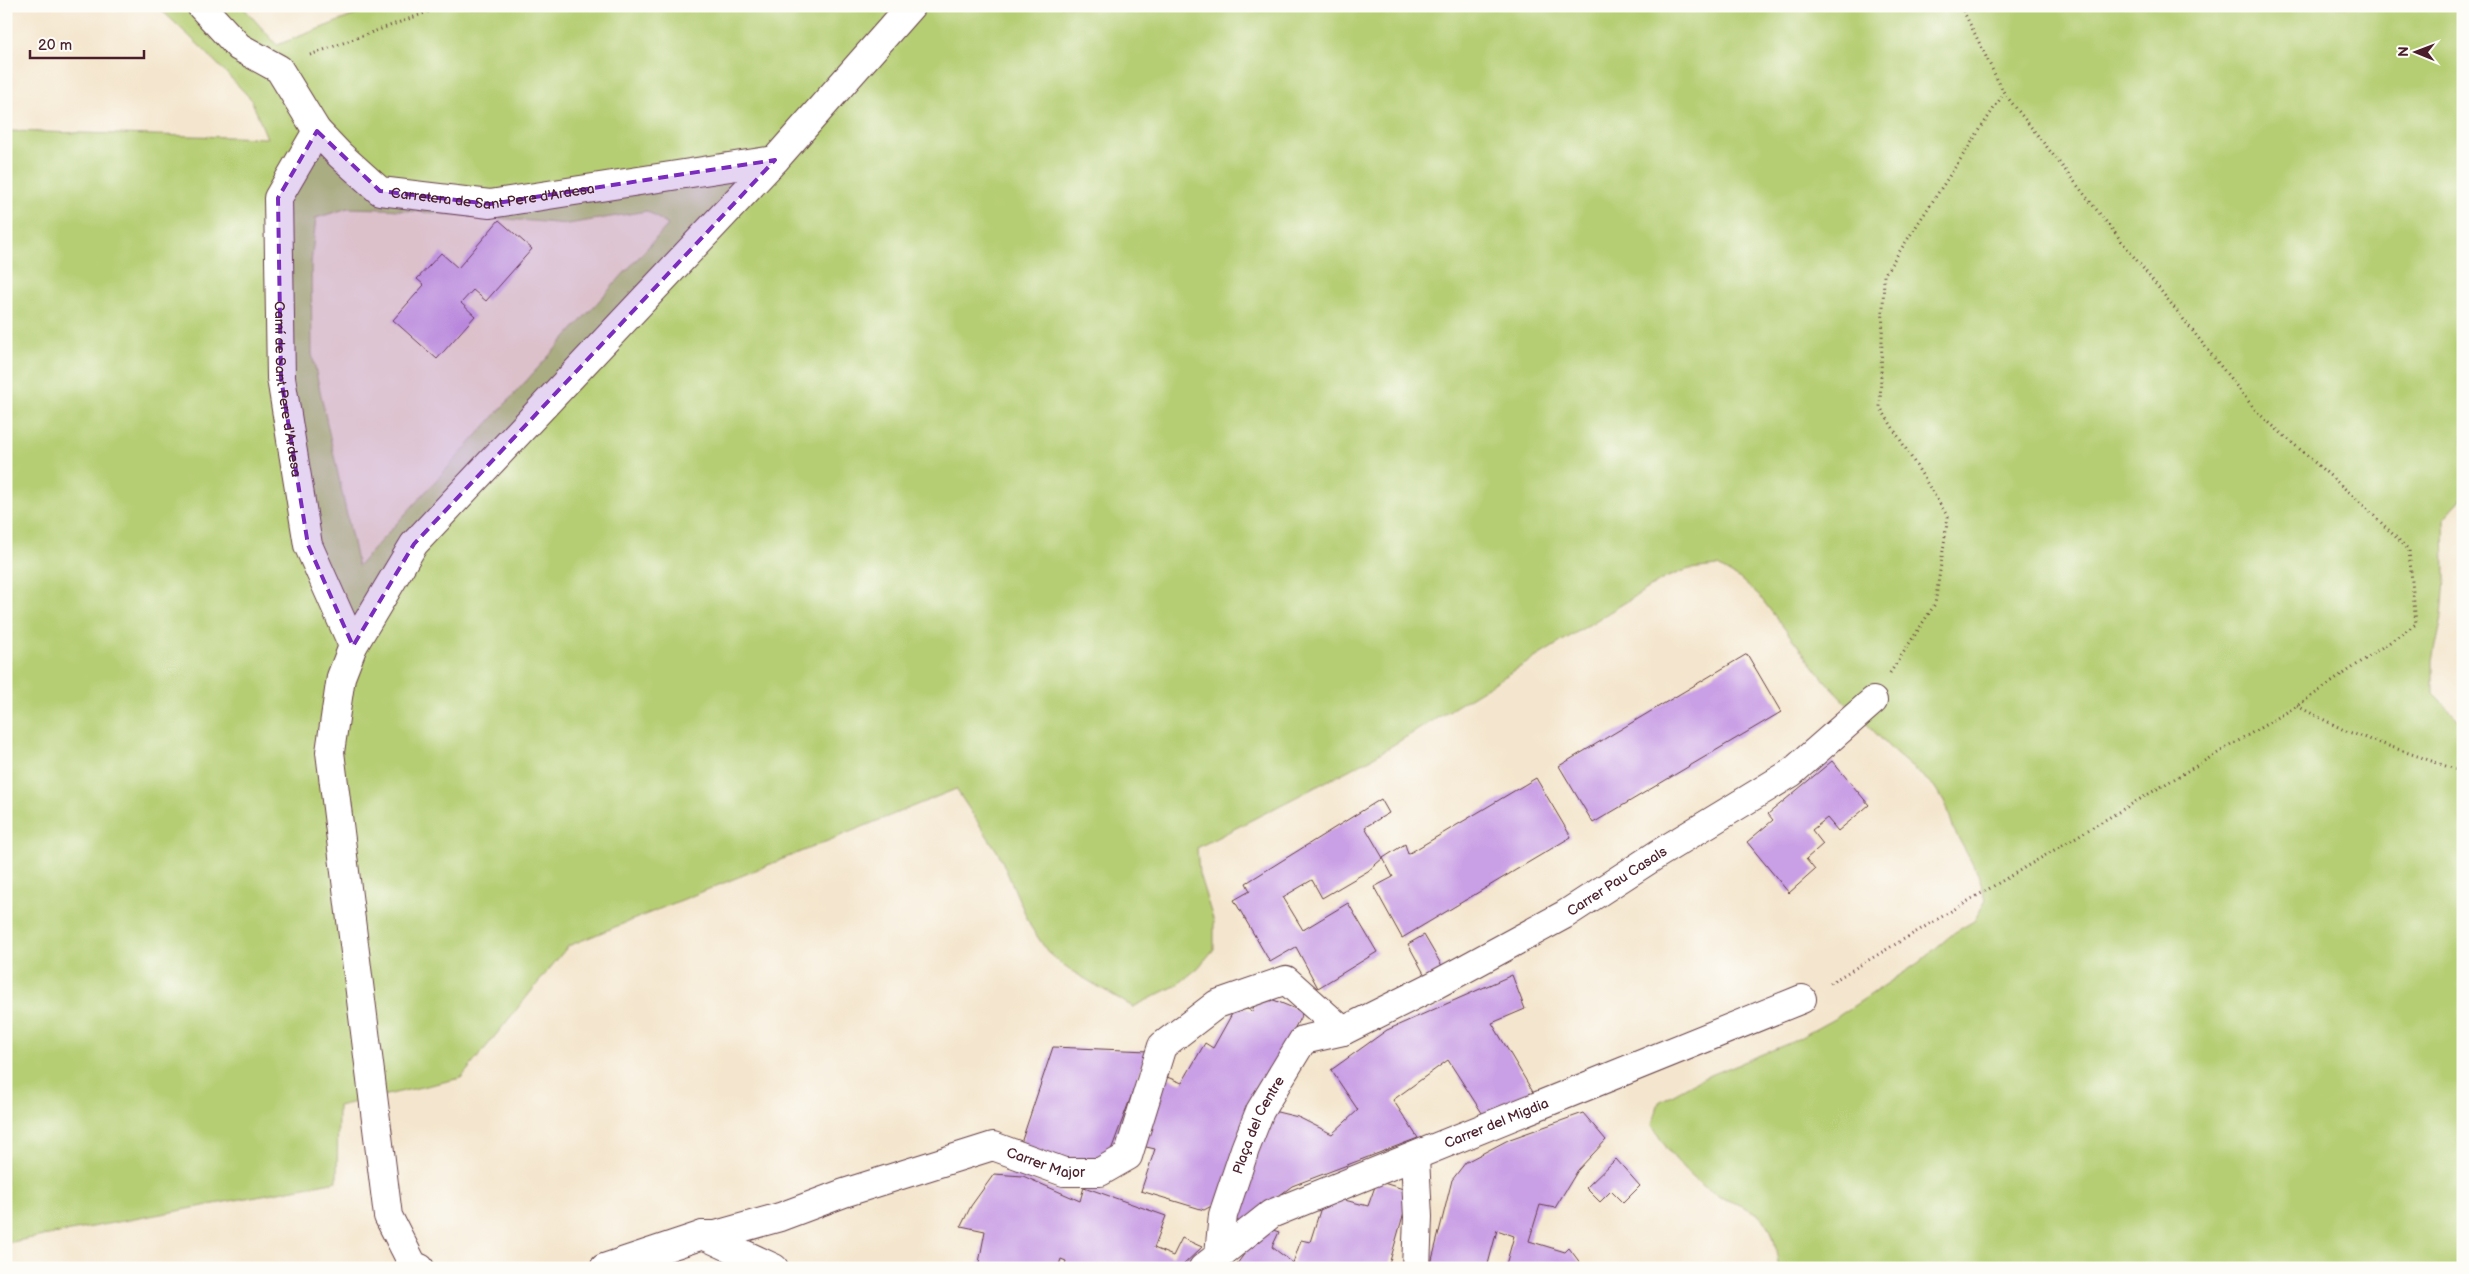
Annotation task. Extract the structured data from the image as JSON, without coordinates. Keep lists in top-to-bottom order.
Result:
{
  "streets": {
    "street": [
      "Carretera de Sant Pere d'Ardesa",
      "Camí de Sant Pere d'Ardesa",
      "Carrer Pau Casals",
      "Carrer del Migdia",
      "Plaça del Centre",
      "Carrer Major"
    ]
  },
  "crossings": [
    ["Carretera de Sant Pere d'Ardesa", "Camí de Sant Pere d'Ardesa"],
    ["Carrer Pau Casals", "Plaça del Centre"],
    ["Carrer Pau Casals", "Carrer Major"],
    ["Carrer del Migdia", "Plaça del Centre"],
    ["Plaça del Centre", "Carrer Major"]
  ],
  "scale_bar": "20 m",
  "north": "left"
}
